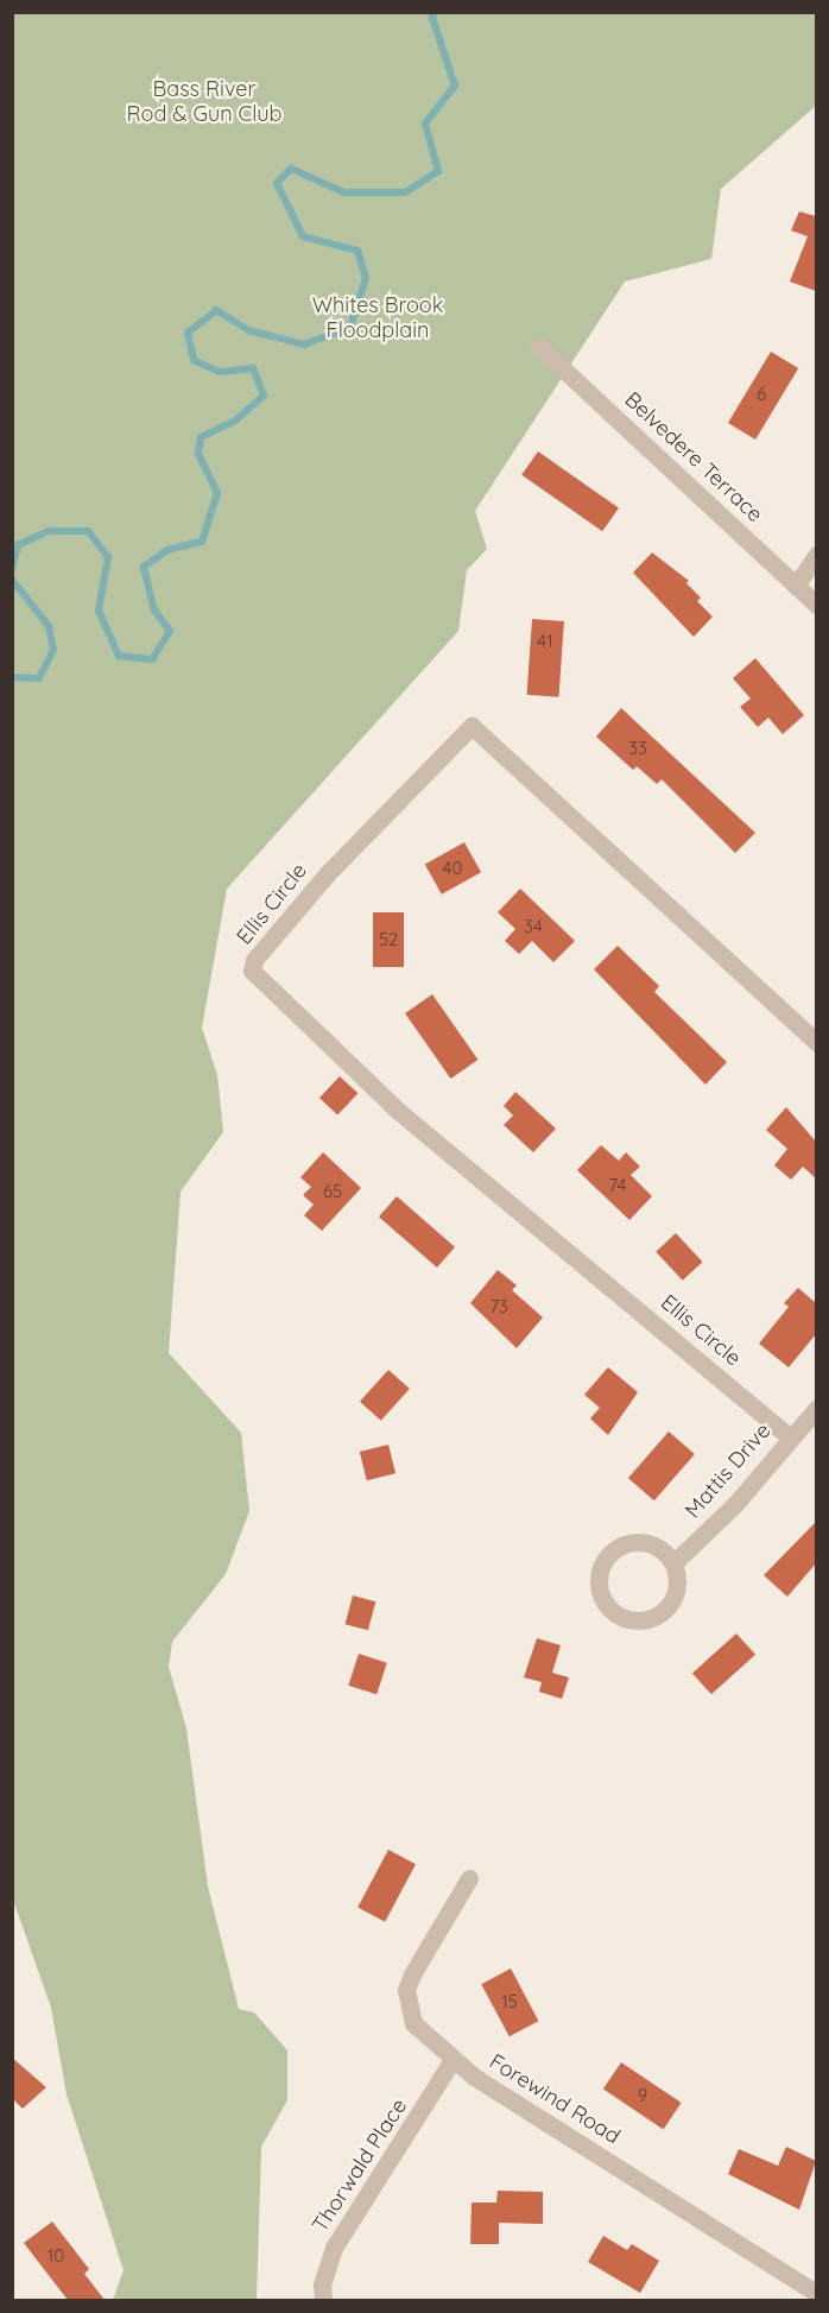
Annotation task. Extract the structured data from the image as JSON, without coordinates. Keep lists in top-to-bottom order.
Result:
{
  "streets": {
    "street": [
      "Belvedere Terrace",
      "Ellis Circle",
      "Mattis Drive",
      "Forewind Road",
      "Thorwald Place"
    ]
  },
  "crossings": [
    ["Ellis Circle", "Mattis Drive"],
    ["Forewind Road", "Thorwald Place"]
  ],
  "parks": ["Bass River Rod & Gun Club", "Whites Brook Floodplain"],
  "house_numbers": [
    "6",
    "41",
    "33",
    "40",
    "34",
    "52",
    "74",
    "65",
    "73",
    "15",
    "9",
    "10"
  ]
}
